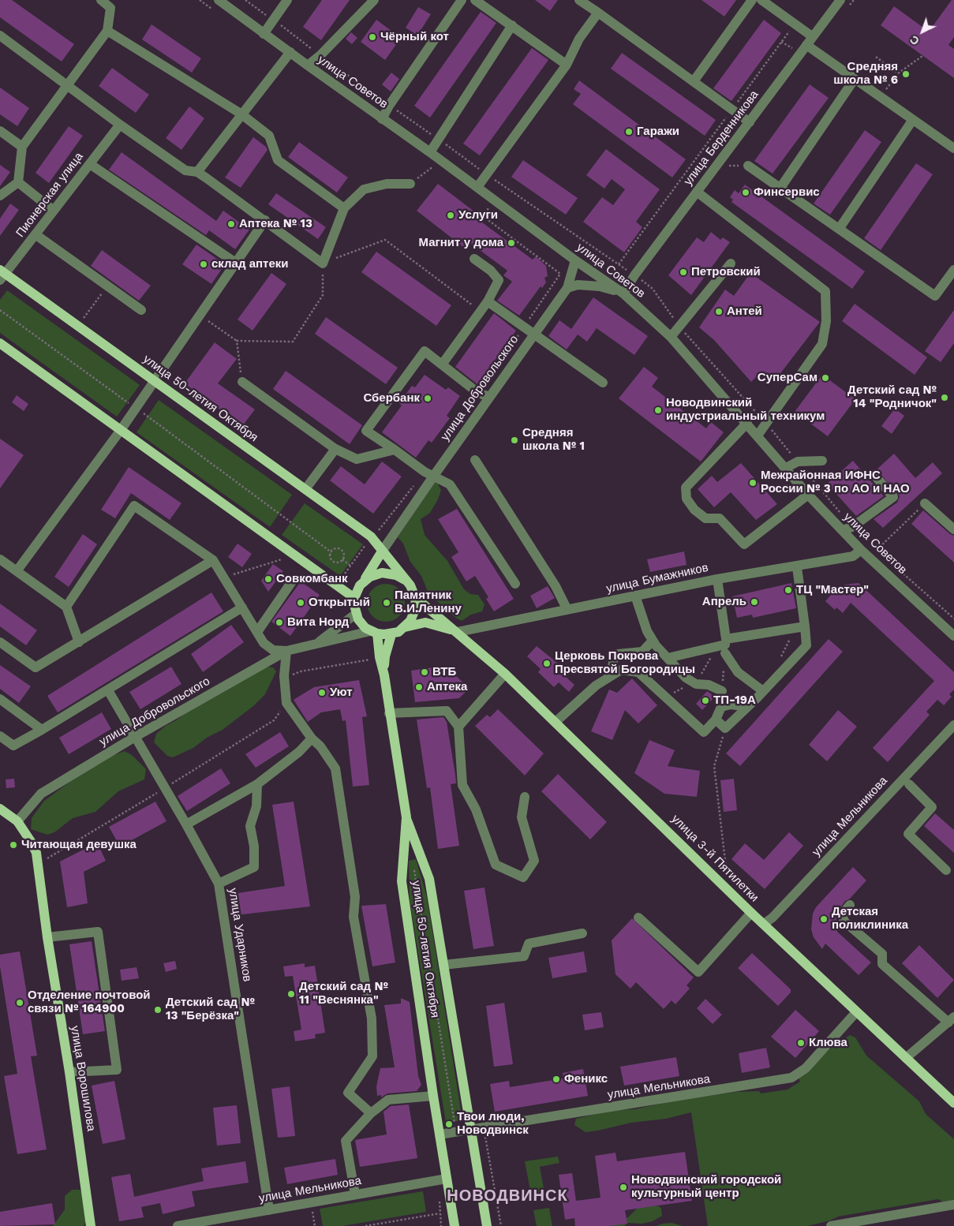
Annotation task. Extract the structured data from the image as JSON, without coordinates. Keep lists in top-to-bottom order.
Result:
{
  "streets": {
    "main road": ["улица 50-летия Октября", "улица 3-й Пятилетки", "улица Ворошилова"],
    "street": [
      "улица Советов",
      "улица Берденникова",
      "Пионерская улица",
      "улица Добровольского",
      "улица Бумажников",
      "улица Мельникова",
      "улица Ударников"
    ]
  },
  "crossings": [
    ["улица Советов", "улица Берденникова"],
    ["улица Советов", "улица Бумажников"],
    ["Пионерская улица", "улица 50-летия Октября"],
    ["улица Добровольского", "улица 50-летия Октября"],
    ["улица Добровольского", "улица 3-й Пятилетки"],
    ["улица Добровольского", "улица Ударников"],
    ["улица Добровольского", "улица Ворошилова"],
    ["улица 50-летия Октября", "улица Мельникова"],
    ["улица 50-летия Октября", "улица 3-й Пятилетки"],
    ["улица Бумажников", "улица 3-й Пятилетки"],
    ["улица Мельникова", "улица 3-й Пятилетки"],
    ["улица Мельникова", "улица Ударников"]
  ],
  "districts": ["НОВОДВИНСК"],
  "places": [
    "Чёрный кот",
    "Средняя школа № 6",
    "Гаражи",
    "Финсервис",
    "Услуги",
    "Аптека № 13",
    "Магнит у дома",
    "склад аптеки",
    "Петровский",
    "Антей",
    "СуперСам",
    "Детский сад № 14 \"Родничок\"",
    "Сбербанк",
    "Новодвинский индустриальный техникум",
    "Средняя школа № 1",
    "Межрайонная ИФНС России № 3 по АО и НАО",
    "Совкомбанк",
    "ТЦ \"Мастер\"",
    "Апрель",
    "Открытый",
    "Памятник В.И.Ленину",
    "Вита Норд",
    "Церковь Покрова Пресвятой Богородицы",
    "ВТБ",
    "Аптека",
    "Уют",
    "ТП-19А",
    "Читающая девушка",
    "Детская поликлиника",
    "Детский сад № 11 \"Веснянка\"",
    "Отделение почтовой связи № 164900",
    "Детский сад № 13 \"Берёзка\"",
    "Клюва",
    "Феникс",
    "Твои люди, Новодвинск",
    "Новодвинский городской культурный центр"
  ],
  "north": "bottom left"
}
